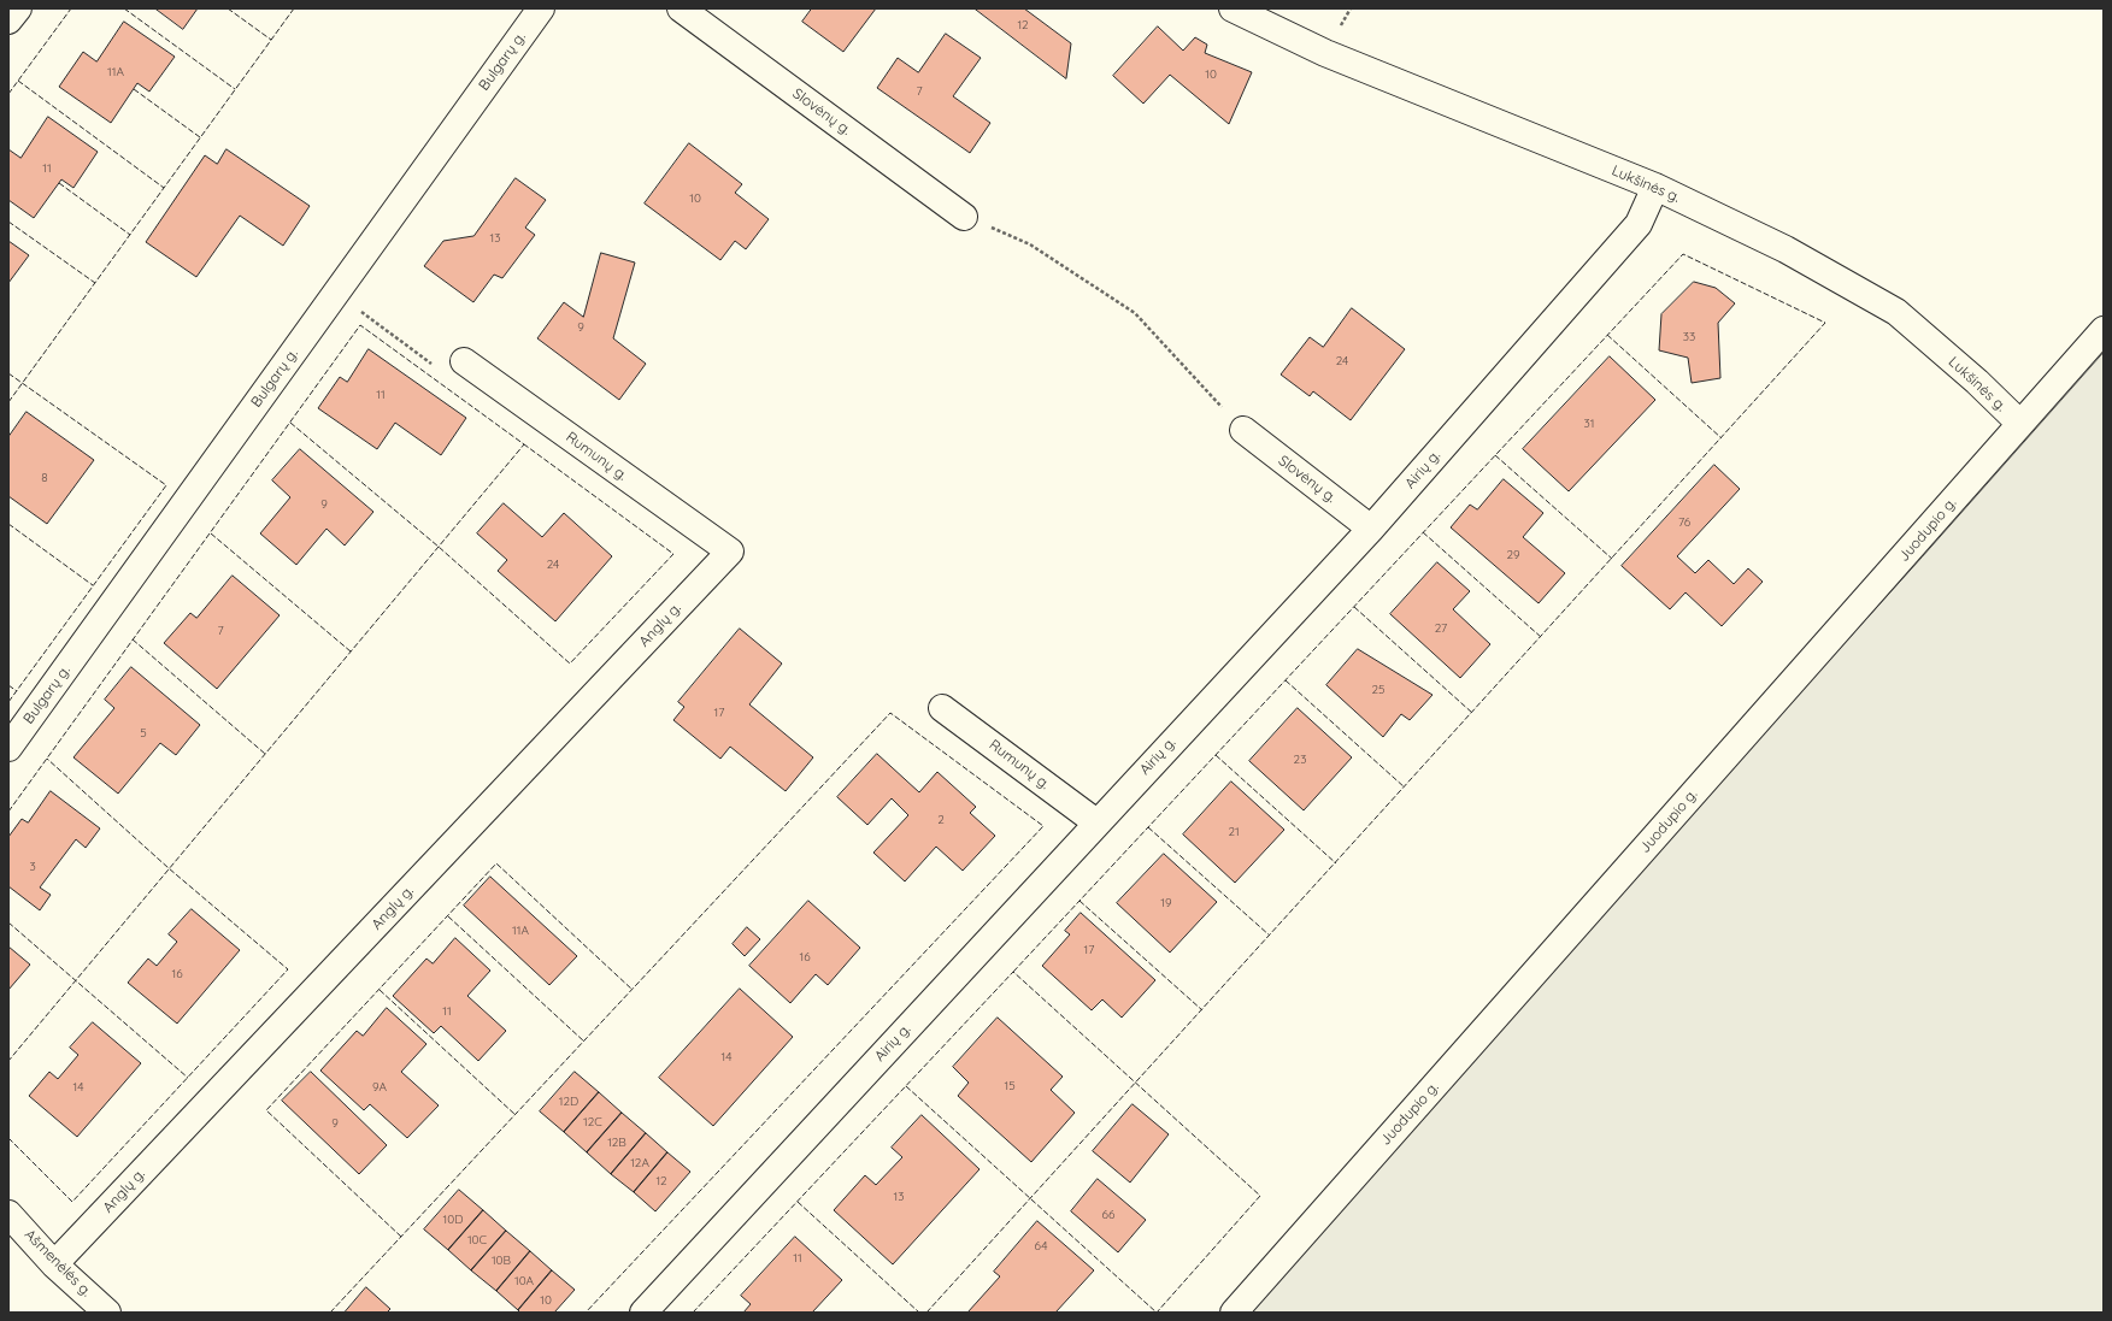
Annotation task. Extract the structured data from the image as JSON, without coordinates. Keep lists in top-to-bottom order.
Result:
{
  "streets": {
    "street": [
      "Bulgarų g.",
      "Slovėnų g.",
      "Lukšinės g.",
      "Rumunų g.",
      "Airių g.",
      "Juodupio g.",
      "Anglų g.",
      "Ašmenėlės g."
    ]
  },
  "crossings": [
    ["Slovėnų g.", "Airių g."],
    ["Lukšinės g.", "Airių g."],
    ["Lukšinės g.", "Juodupio g."],
    ["Rumunų g.", "Airių g."],
    ["Rumunų g.", "Anglų g."],
    ["Anglų g.", "Ašmenėlės g."]
  ],
  "house_numbers": [
    "12",
    "11A",
    "10",
    "7",
    "11",
    "10",
    "13",
    "9",
    "33",
    "24",
    "11",
    "31",
    "8",
    "9",
    "76",
    "29",
    "24",
    "27",
    "7",
    "25",
    "17",
    "5",
    "23",
    "2",
    "21",
    "3",
    "19",
    "11A",
    "17",
    "16",
    "16",
    "11",
    "14",
    "15",
    "14",
    "9A",
    "12D",
    "12C",
    "9",
    "12B",
    "12A",
    "12",
    "13",
    "66",
    "10D",
    "10C",
    "64",
    "11",
    "10B",
    "10A",
    "10"
  ]
}
